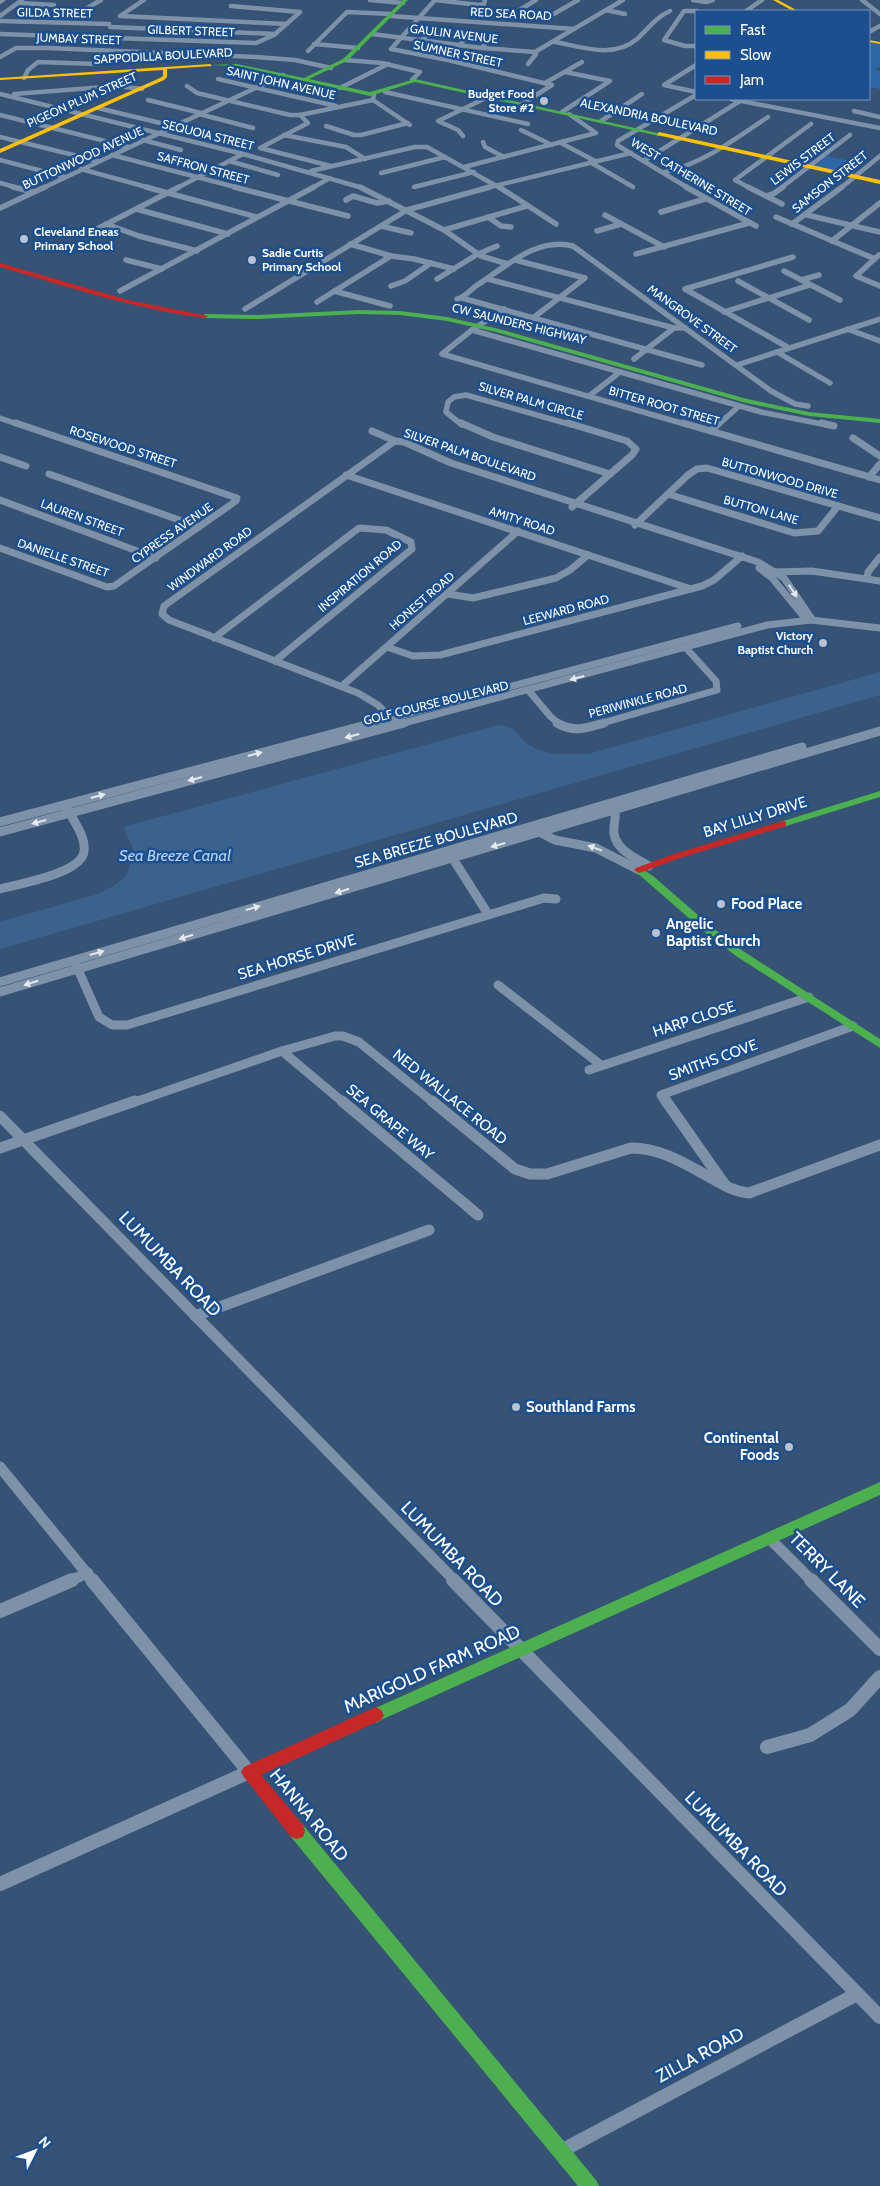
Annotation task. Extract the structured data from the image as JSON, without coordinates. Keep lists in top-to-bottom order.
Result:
{
  "streets": {
    "street": [
      "GILDA STREET",
      "RED SEA ROAD",
      "GILBERT STREET",
      "GAULIN AVENUE",
      "JUMBAY STREET",
      "SUMNER STREET",
      "SAPPODILLA BOULEVARD",
      "SAINT JOHN AVENUE",
      "PIGEON PLUM STREET",
      "ALEXANDRIA BOULEVARD",
      "SEQUOIA STREET",
      "BUTTONWOOD AVENUE",
      "LEWIS STREET",
      "SAFFRON STREET",
      "WEST CATHERINE STREET",
      "SAMSON STREET",
      "MANGROVE STREET",
      "CW SAUNDERS HIGHWAY",
      "SILVER PALM CIRCLE",
      "BITTER ROOT STREET",
      "ROSEWOOD STREET",
      "SILVER PALM BOULEVARD",
      "BUTTONWOOD DRIVE",
      "BUTTON LANE",
      "LAUREN STREET",
      "AMITY ROAD",
      "CYPRESS AVENUE",
      "DANIELLE STREET",
      "WINDWARD ROAD",
      "INSPIRATION ROAD",
      "HONEST ROAD",
      "LEEWARD ROAD",
      "PERIWINKLE ROAD",
      "GOLF COURSE BOULEVARD",
      "BAY LILLY DRIVE",
      "SEA BREEZE BOULEVARD",
      "SEA HORSE DRIVE",
      "HARP CLOSE",
      "SMITHS COVE",
      "NED WALLACE ROAD",
      "SEA GRAPE WAY",
      "LUMUMBA ROAD",
      "TERRY LANE",
      "MARIGOLD FARM ROAD",
      "HANNA ROAD",
      "ZILLA ROAD"
    ]
  },
  "crossings": [
    ["GILDA STREET", "GILBERT STREET"],
    ["RED SEA ROAD", "SUMNER STREET"],
    ["GAULIN AVENUE", "SUMNER STREET"],
    ["JUMBAY STREET", "SAPPODILLA BOULEVARD"],
    ["SAPPODILLA BOULEVARD", "PIGEON PLUM STREET"],
    ["SAPPODILLA BOULEVARD", "BUTTONWOOD AVENUE"],
    ["SAINT JOHN AVENUE", "BUTTONWOOD AVENUE"],
    ["PIGEON PLUM STREET", "SEQUOIA STREET"],
    ["ALEXANDRIA BOULEVARD", "LEWIS STREET"],
    ["ALEXANDRIA BOULEVARD", "WEST CATHERINE STREET"],
    ["ALEXANDRIA BOULEVARD", "SAMSON STREET"],
    ["SEQUOIA STREET", "BUTTONWOOD AVENUE"],
    ["BUTTONWOOD AVENUE", "SAFFRON STREET"],
    ["CW SAUNDERS HIGHWAY", "BITTER ROOT STREET"],
    ["SILVER PALM CIRCLE", "SILVER PALM BOULEVARD"],
    ["ROSEWOOD STREET", "CYPRESS AVENUE"],
    ["SILVER PALM BOULEVARD", "BUTTONWOOD DRIVE"],
    ["SILVER PALM BOULEVARD", "WINDWARD ROAD"],
    ["SILVER PALM BOULEVARD", "LEEWARD ROAD"],
    ["SILVER PALM BOULEVARD", "GOLF COURSE BOULEVARD"],
    ["BUTTONWOOD DRIVE", "BUTTON LANE"],
    ["LAUREN STREET", "CYPRESS AVENUE"],
    ["AMITY ROAD", "WINDWARD ROAD"],
    ["AMITY ROAD", "HONEST ROAD"],
    ["AMITY ROAD", "LEEWARD ROAD"],
    ["CYPRESS AVENUE", "DANIELLE STREET"],
    ["WINDWARD ROAD", "INSPIRATION ROAD"],
    ["WINDWARD ROAD", "HONEST ROAD"],
    ["WINDWARD ROAD", "GOLF COURSE BOULEVARD"],
    ["HONEST ROAD", "LEEWARD ROAD"],
    ["PERIWINKLE ROAD", "GOLF COURSE BOULEVARD"],
    ["BAY LILLY DRIVE", "SEA BREEZE BOULEVARD"],
    ["SEA BREEZE BOULEVARD", "SEA HORSE DRIVE"],
    ["SMITHS COVE", "NED WALLACE ROAD"],
    ["NED WALLACE ROAD", "SEA GRAPE WAY"],
    ["NED WALLACE ROAD", "LUMUMBA ROAD"],
    ["LUMUMBA ROAD", "MARIGOLD FARM ROAD"],
    ["LUMUMBA ROAD", "ZILLA ROAD"],
    ["TERRY LANE", "MARIGOLD FARM ROAD"],
    ["MARIGOLD FARM ROAD", "HANNA ROAD"],
    ["HANNA ROAD", "ZILLA ROAD"]
  ],
  "water": ["Sea Breeze Canal"],
  "places": [
    "Budget Food Store #2",
    "Cleveland Eneas Primary School",
    "Sadie Curtis Primary School",
    "Victory Baptist Church",
    "Food Place",
    "Angelic Baptist Church",
    "Southland Farms",
    "Continental Foods"
  ],
  "legend": ["Fast", "Slow", "Jam"],
  "north": "top right"
}
